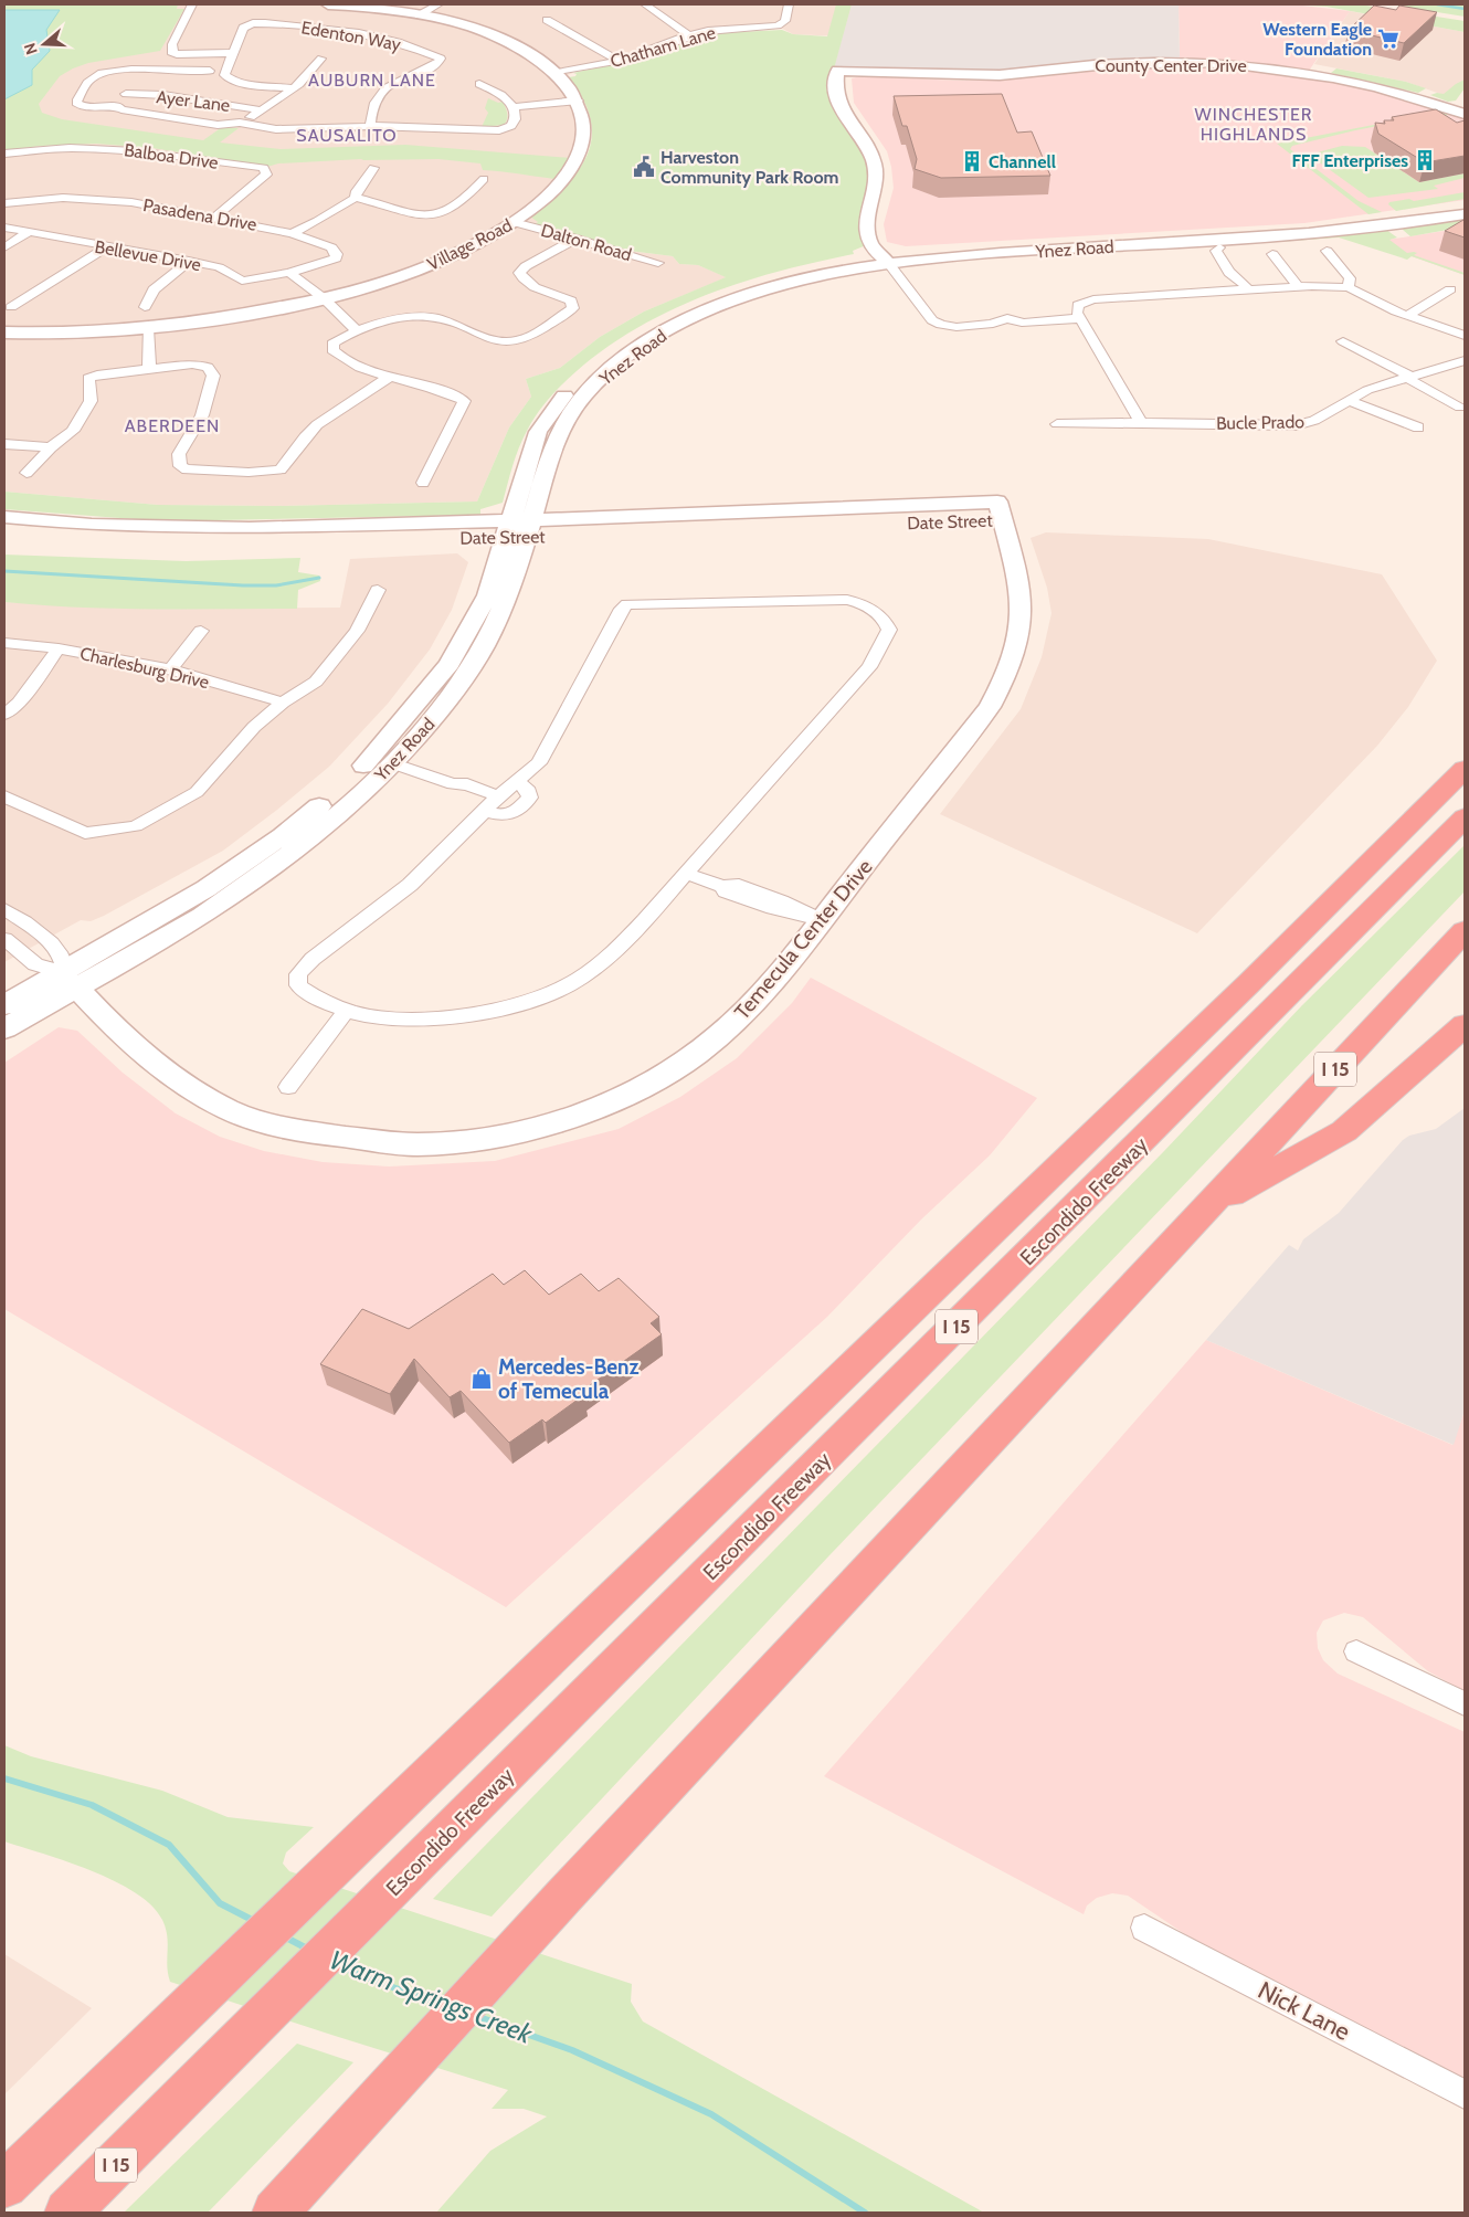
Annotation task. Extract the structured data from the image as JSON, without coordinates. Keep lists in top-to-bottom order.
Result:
{
  "streets": {
    "highway": ["I 15", "Escondido Freeway"],
    "main road": [
      "County Center Drive",
      "Village Road",
      "Ynez Road",
      "Date Street",
      "Temecula Center Drive"
    ],
    "street": [
      "Edenton Way",
      "Chatham Lane",
      "Ayer Lane",
      "Balboa Drive",
      "Pasadena Drive",
      "Dalton Road",
      "Bellevue Drive",
      "Bucle Prado",
      "Charlesburg Drive",
      "Nick Lane"
    ]
  },
  "crossings": [
    ["Chatham Lane", "Village Road"],
    ["County Center Drive", "Ynez Road"],
    ["Balboa Drive", "Pasadena Drive"],
    ["Pasadena Drive", "Bellevue Drive"],
    ["Dalton Road", "Village Road"],
    ["Ynez Road", "Date Street"],
    ["Ynez Road", "Temecula Center Drive"],
    ["Date Street", "Temecula Center Drive"]
  ],
  "districts": [
    "AUBURN LANE",
    "WINCHESTER HIGHLANDS",
    "SAUSALITO",
    "ABERDEEN"
  ],
  "water": ["Warm Springs Creek"],
  "places": {
    "supermarket": ["Western Eagle Foundation"],
    "building": ["FFF Enterprises", "Channell"],
    "public building": ["Harveston Community Park Room"],
    "shop": ["Mercedes-Benz of Temecula"]
  },
  "north": "left"
}
